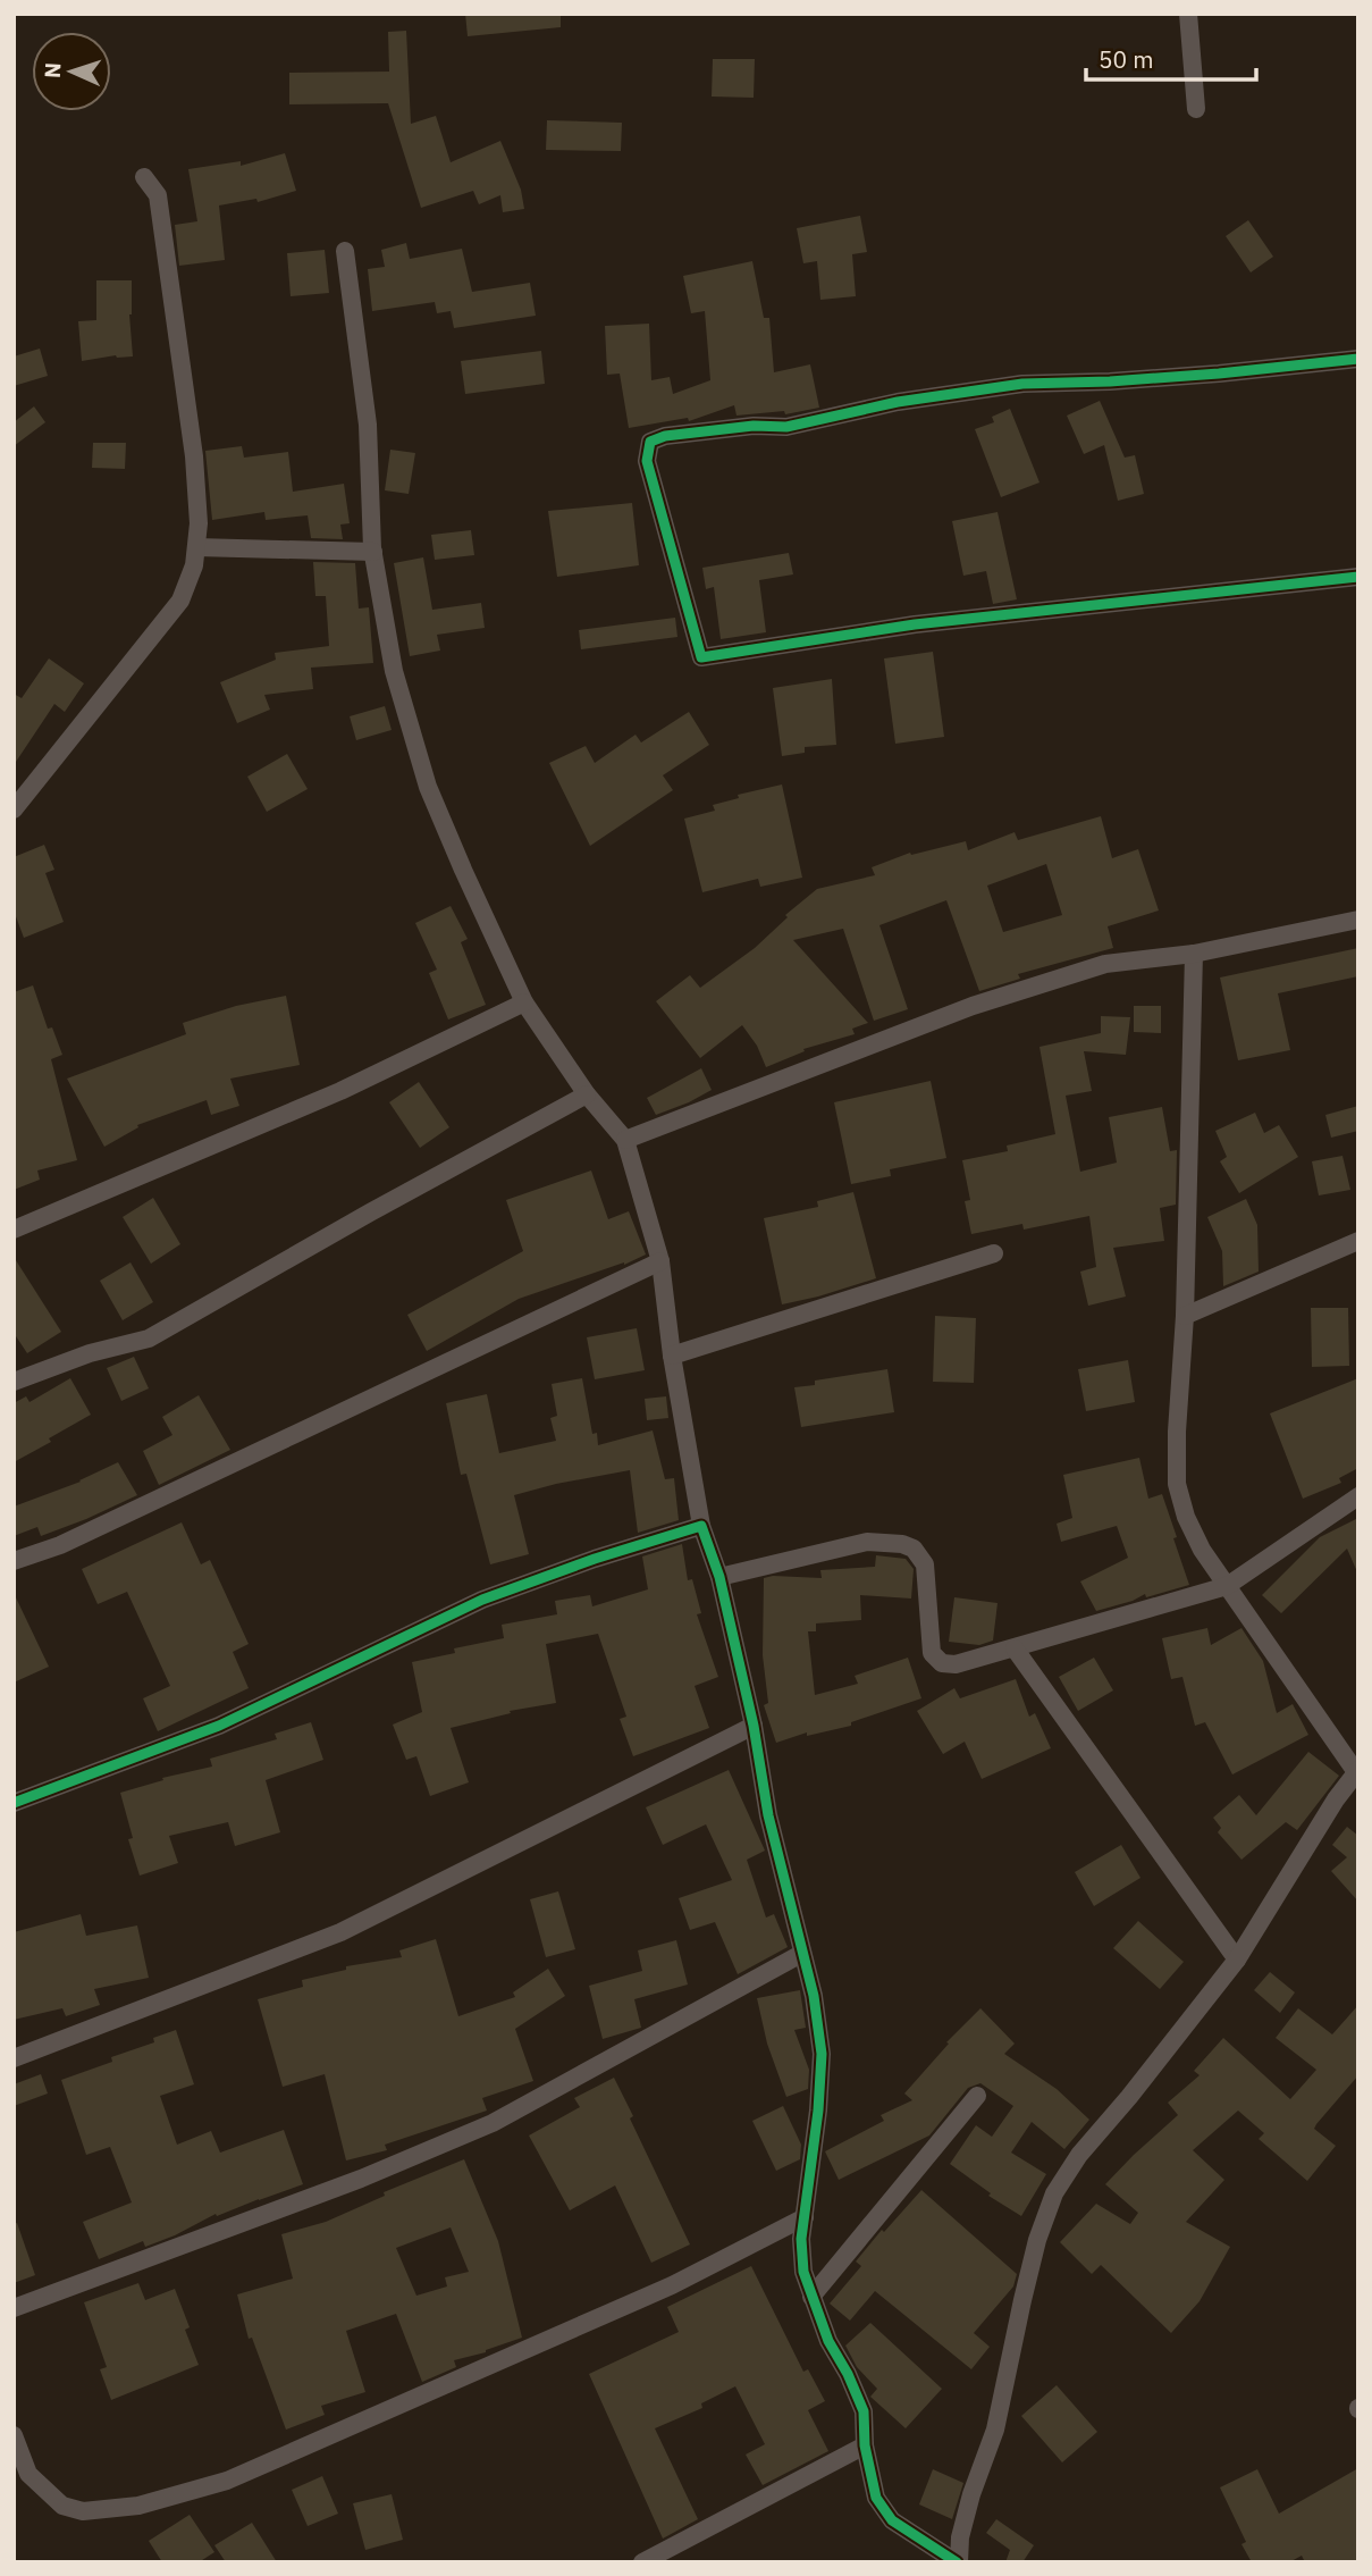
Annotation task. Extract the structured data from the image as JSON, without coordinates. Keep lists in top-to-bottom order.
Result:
{
  "scale_bar": "50 m",
  "north": "left"
}
